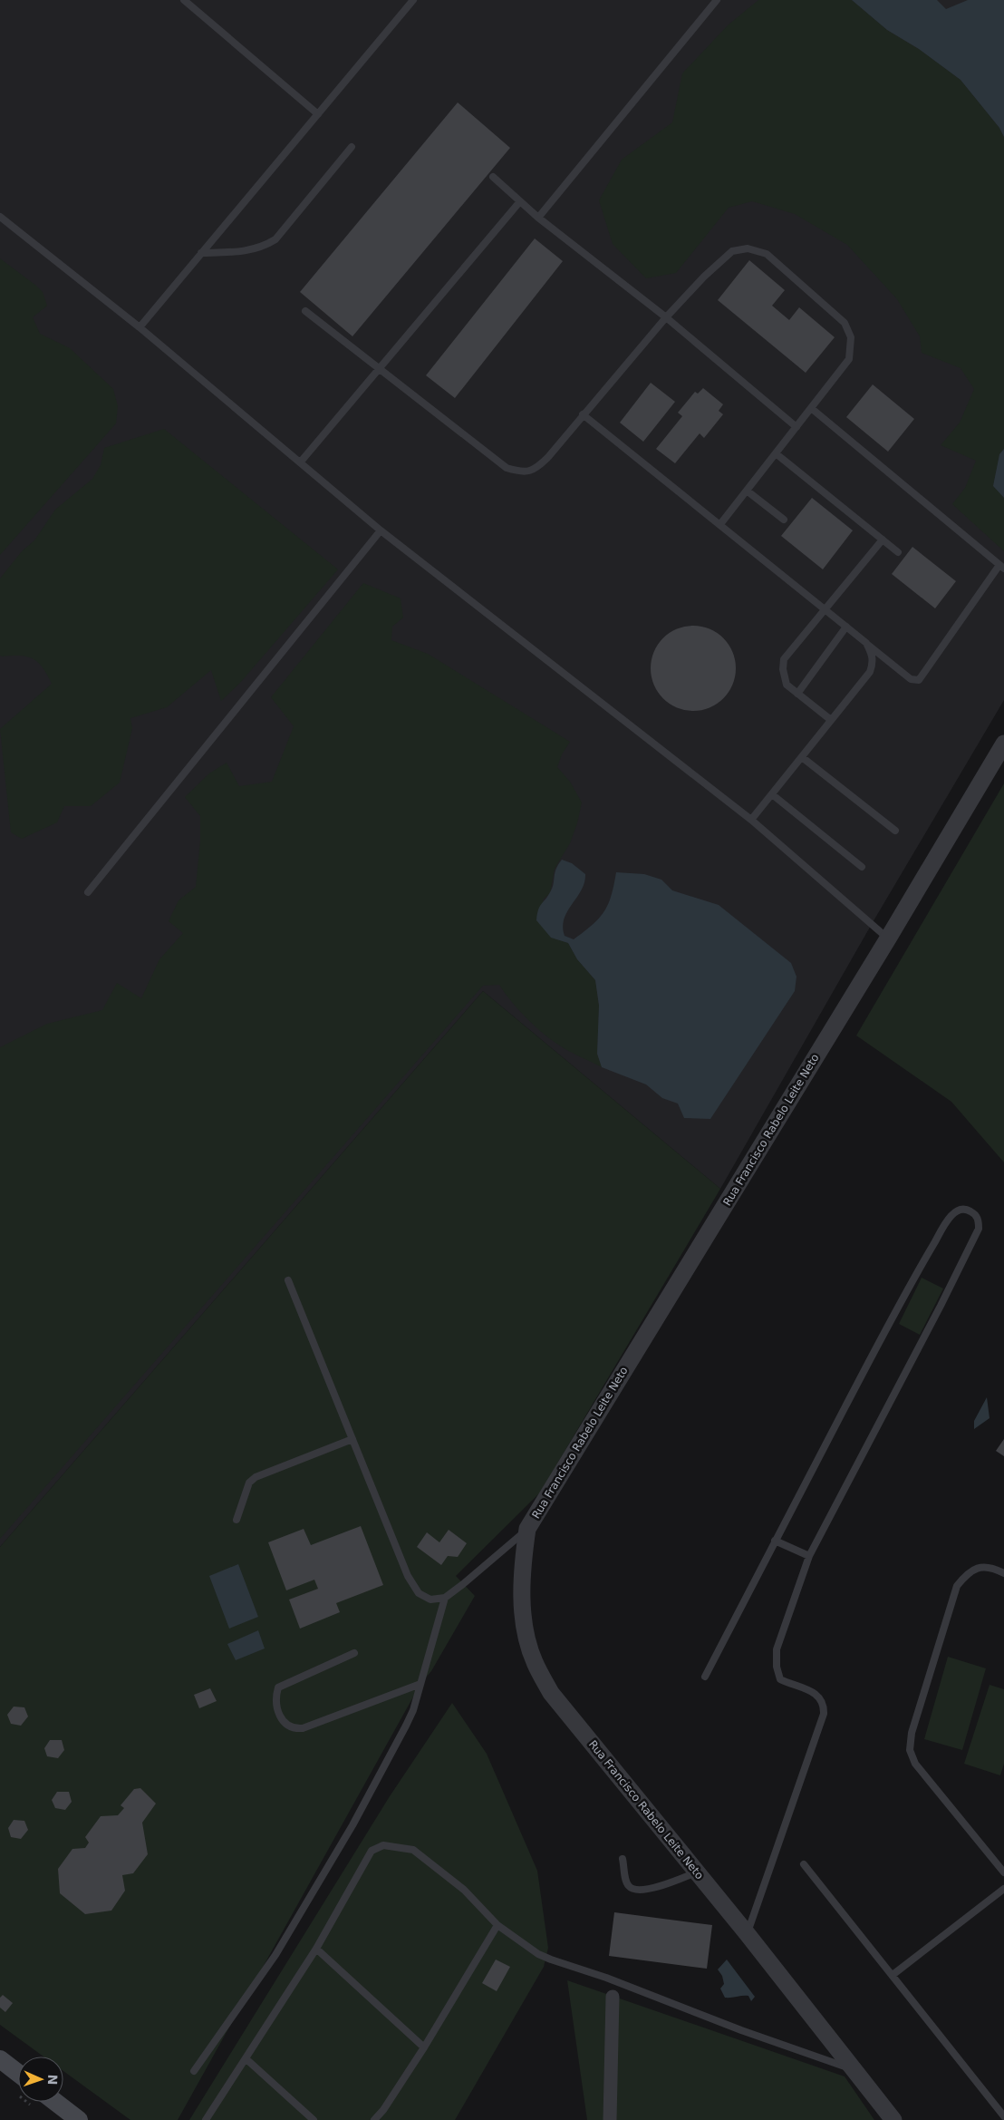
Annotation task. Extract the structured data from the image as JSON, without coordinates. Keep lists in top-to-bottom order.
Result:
{
  "streets": {
    "street": ["Rua Francisco Rabelo Leite Neto"]
  },
  "north": "right"
}
